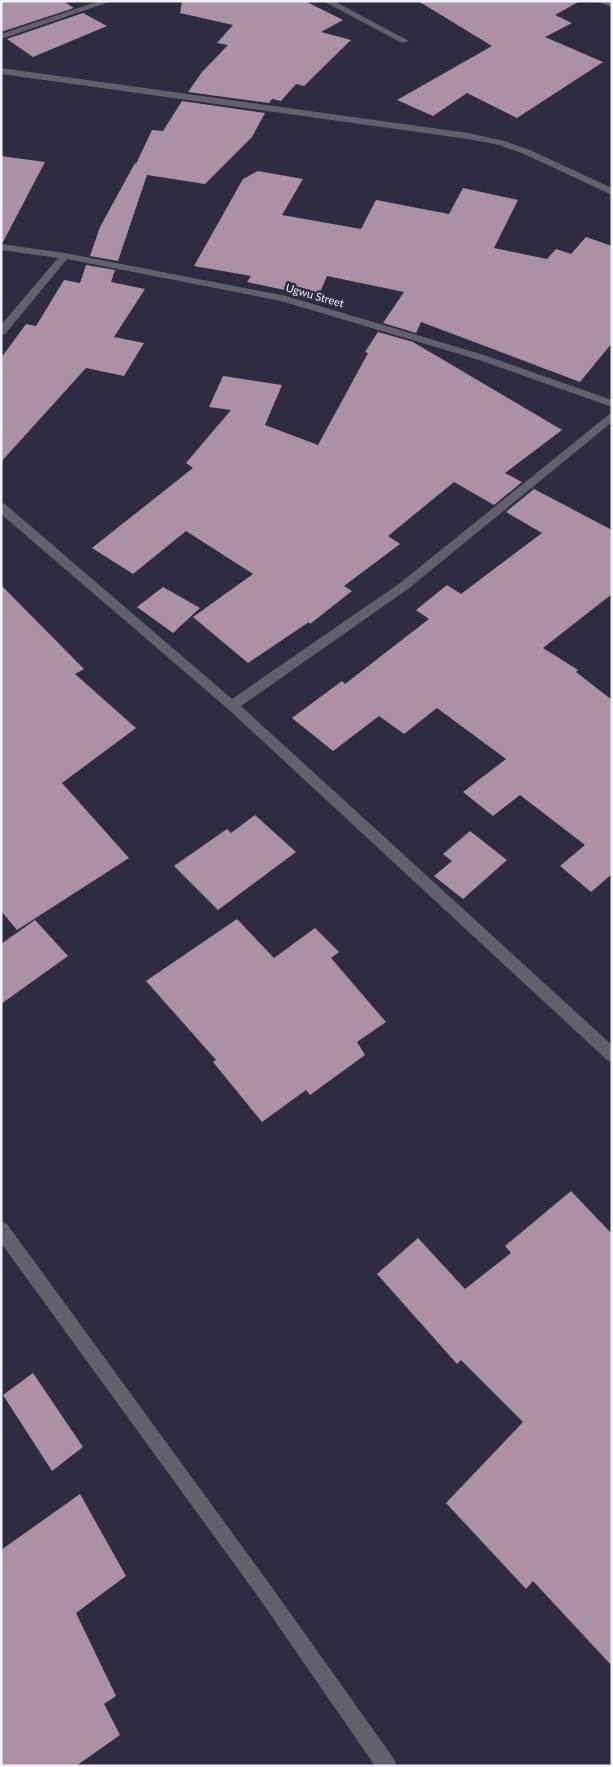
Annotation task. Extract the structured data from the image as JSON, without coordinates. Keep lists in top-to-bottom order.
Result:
{
  "streets": {
    "street": ["Ugwu Street"]
  }
}
